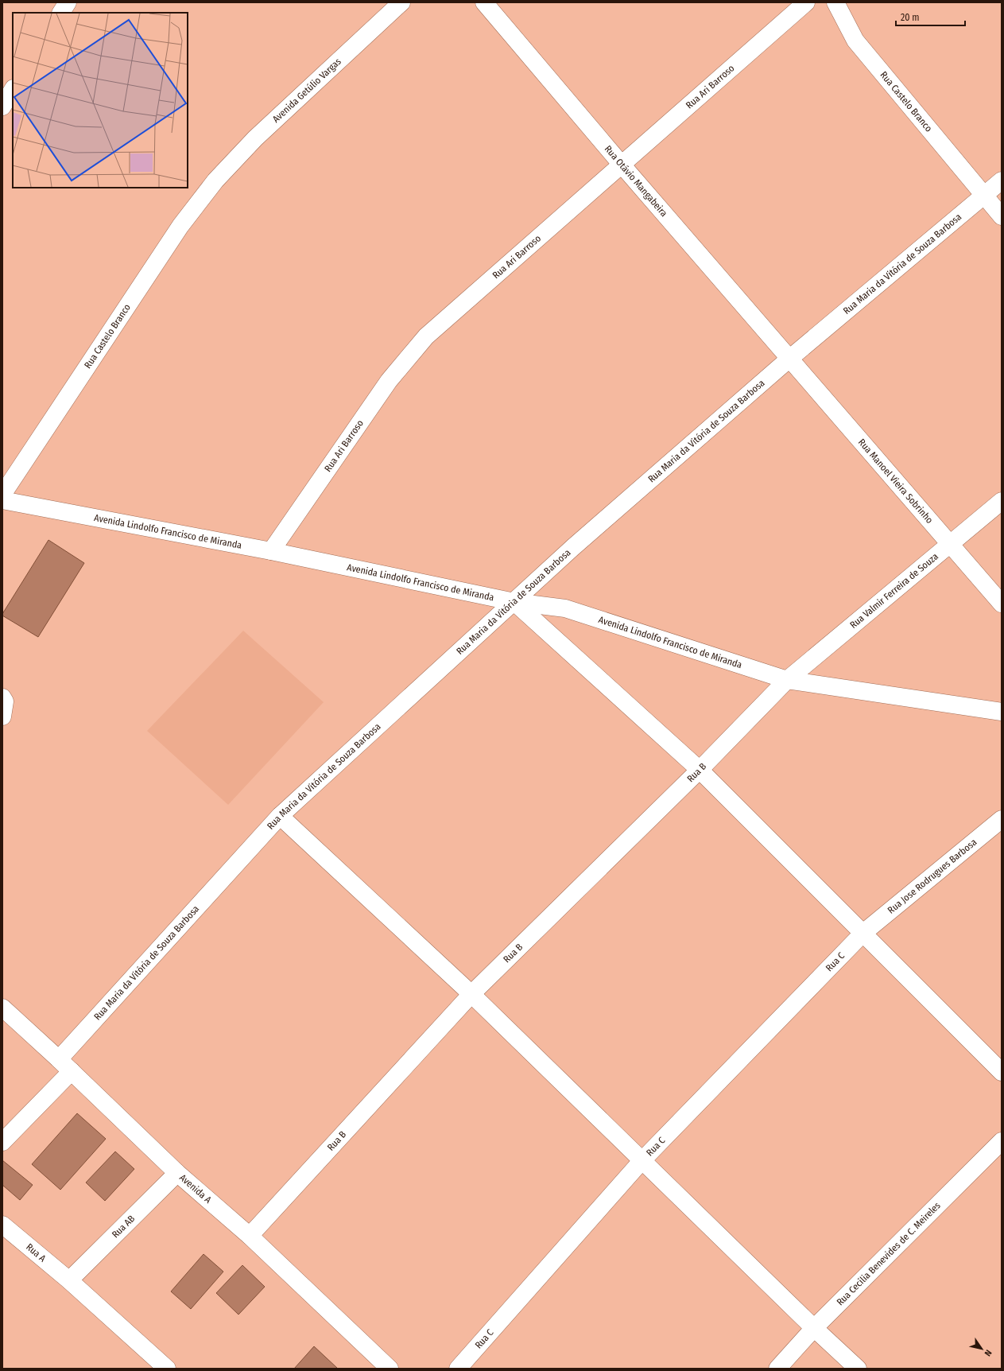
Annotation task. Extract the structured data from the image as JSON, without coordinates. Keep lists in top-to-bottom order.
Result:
{
  "streets": {
    "street": [
      "Rua Ari Barroso",
      "Avenida Getúlio Vargas",
      "Rua Castelo Branco",
      "Rua Otávio Mangabeira",
      "Rua Maria da Vitória de Souza Barbosa",
      "Rua Manoel Vieira Sobrinho",
      "Avenida Lindolfo Francisco de Miranda",
      "Rua Valmir Ferreira de Souza",
      "Rua B",
      "Rua Jose Rodrugues Barbosa",
      "Rua C",
      "Avenida A",
      "Rua AB",
      "Rua A",
      "Rua Cecília Benevides de C. Meireles"
    ]
  },
  "crossings": [
    ["Rua Ari Barroso", "Rua Otávio Mangabeira"],
    ["Rua Ari Barroso", "Avenida Lindolfo Francisco de Miranda"],
    ["Avenida Getúlio Vargas", "Rua Castelo Branco"],
    ["Rua Castelo Branco", "Rua Maria da Vitória de Souza Barbosa"],
    ["Rua Otávio Mangabeira", "Rua Maria da Vitória de Souza Barbosa"],
    ["Rua Otávio Mangabeira", "Rua Manoel Vieira Sobrinho"],
    ["Rua Maria da Vitória de Souza Barbosa", "Rua Manoel Vieira Sobrinho"],
    ["Rua Maria da Vitória de Souza Barbosa", "Avenida Lindolfo Francisco de Miranda"],
    ["Rua Maria da Vitória de Souza Barbosa", "Avenida A"],
    ["Rua Manoel Vieira Sobrinho", "Rua Valmir Ferreira de Souza"],
    ["Avenida Lindolfo Francisco de Miranda", "Rua Valmir Ferreira de Souza"],
    ["Avenida Lindolfo Francisco de Miranda", "Rua B"],
    ["Rua Valmir Ferreira de Souza", "Rua B"],
    ["Rua B", "Avenida A"],
    ["Rua Jose Rodrugues Barbosa", "Rua C"],
    ["Avenida A", "Rua AB"],
    ["Rua AB", "Rua A"]
  ],
  "scale_bar": "20 m",
  "north": "bottom right"
}
